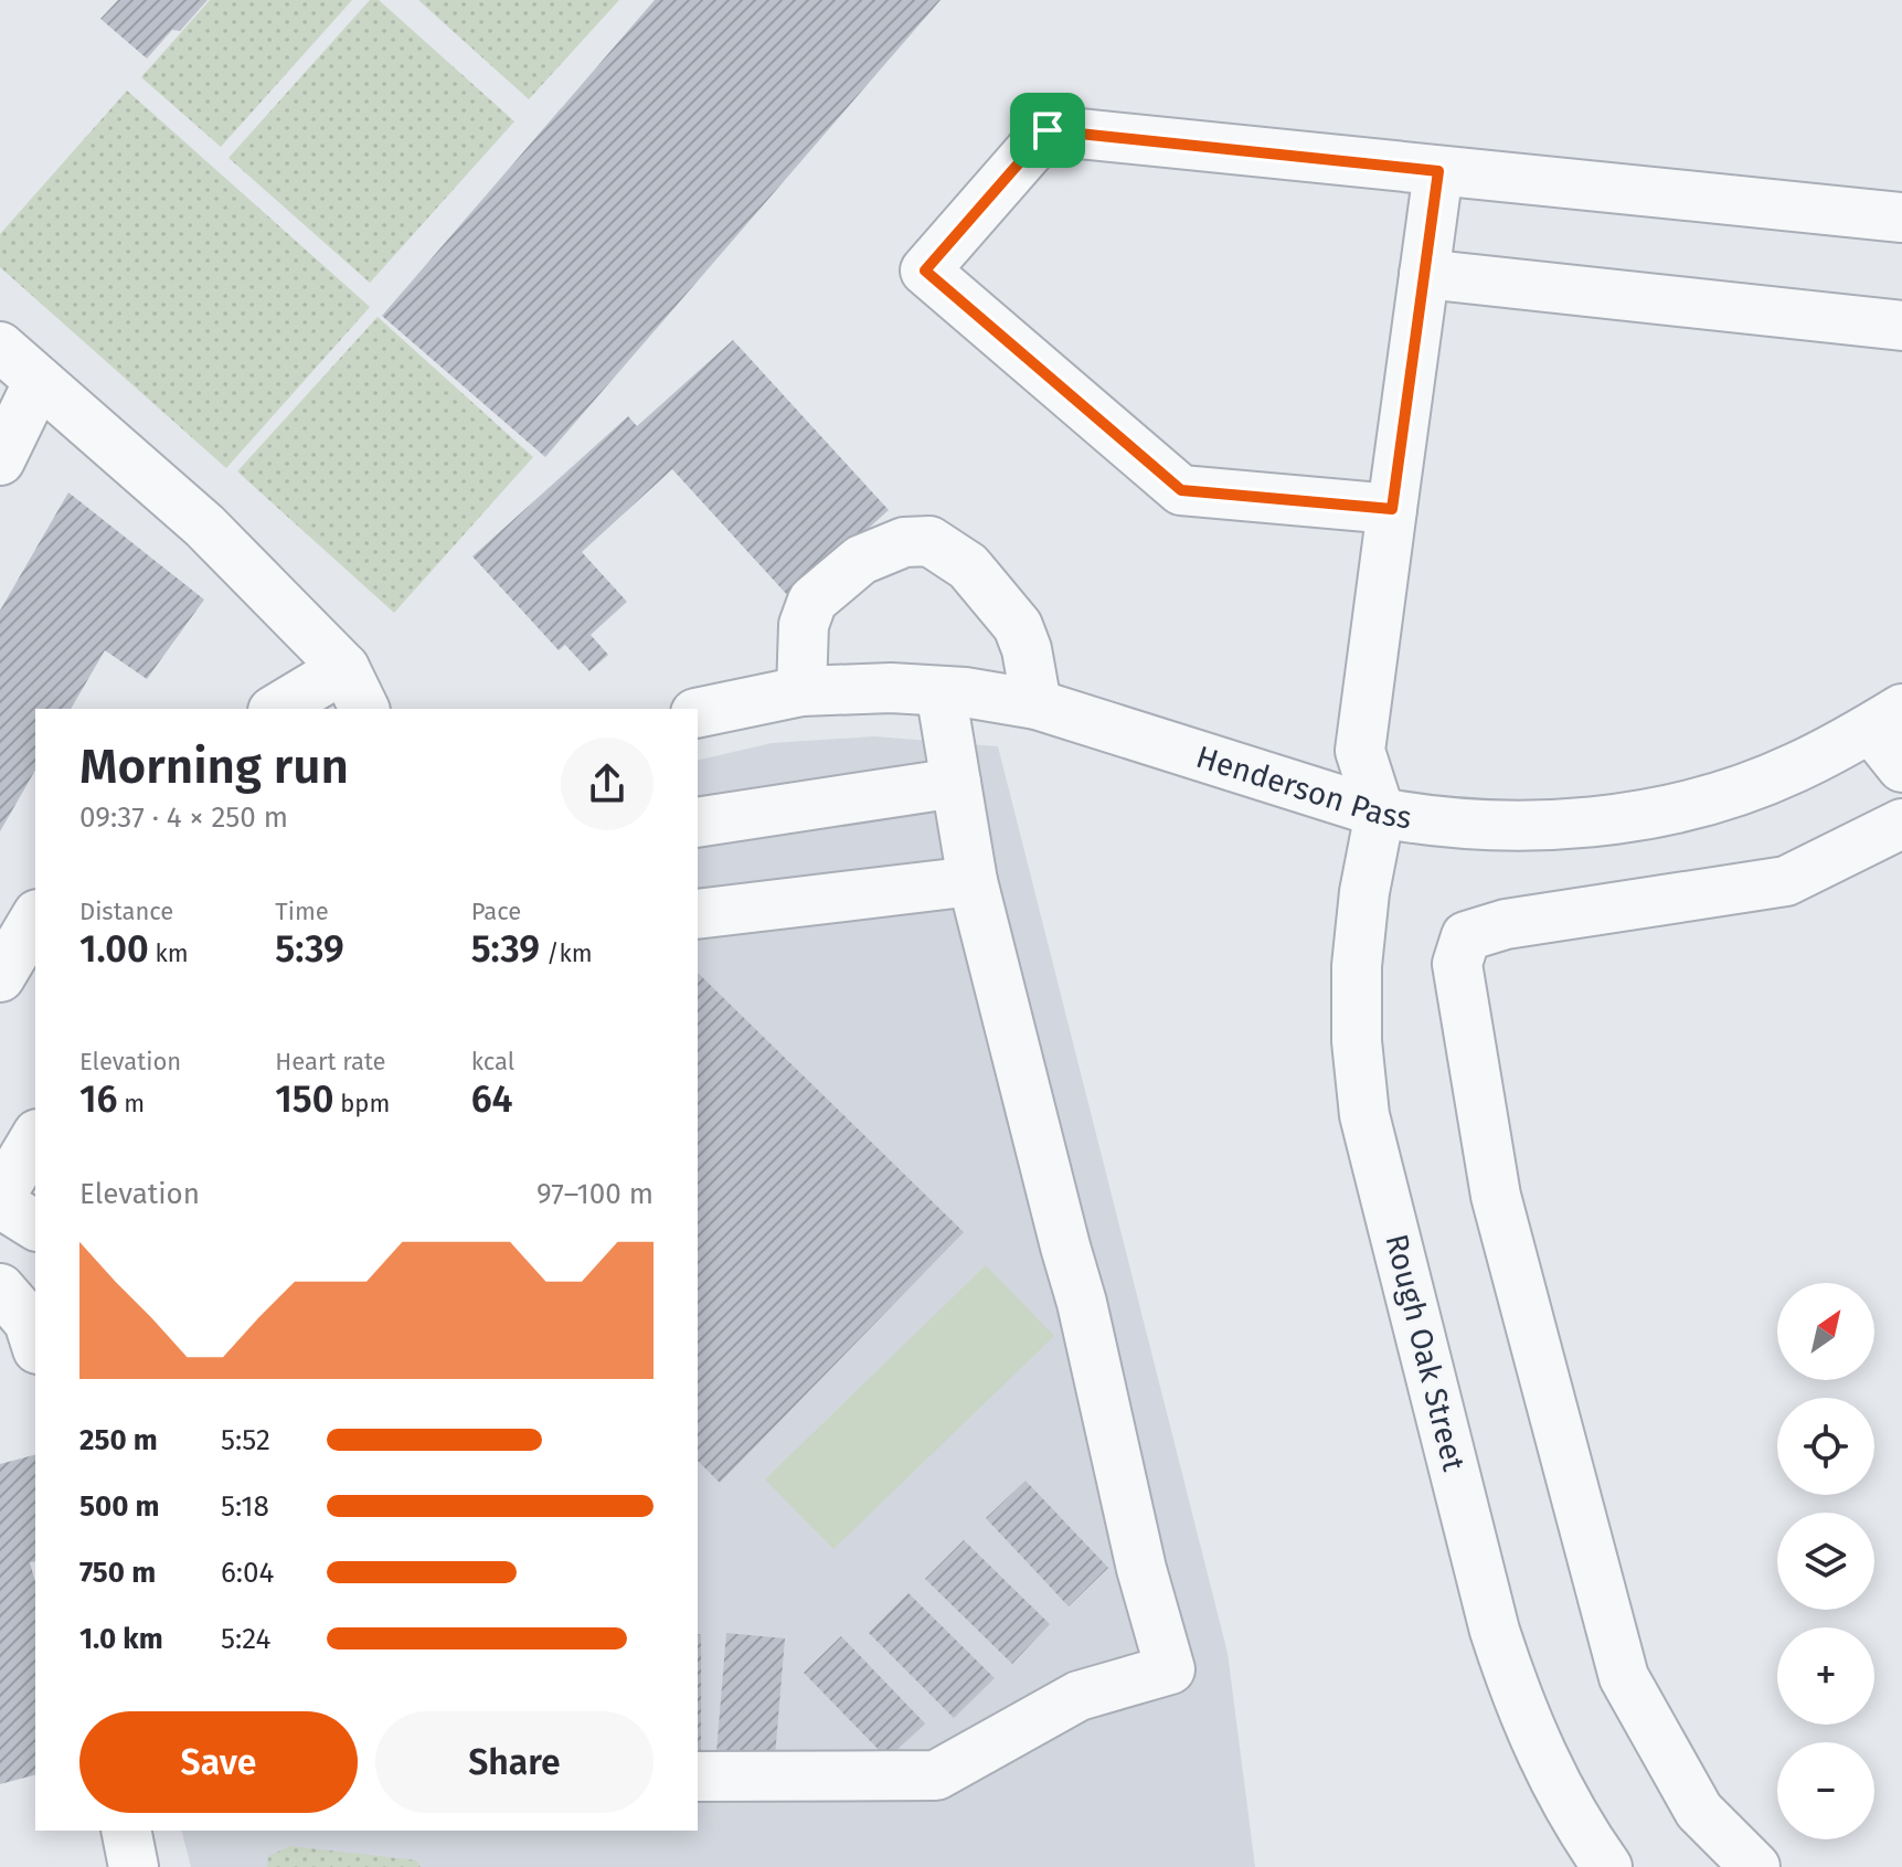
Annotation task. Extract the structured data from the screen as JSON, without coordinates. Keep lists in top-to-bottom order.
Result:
{
  "streets": {
    "street": ["Henderson Pass", "Rough Oak Street"]
  },
  "crossings": [
    ["Henderson Pass", "Rough Oak Street"]
  ],
  "north": "top right",
  "page": {
    "heading": ["Morning run", "09:37 · 4 × 250 m"],
    "stats": [
      ["Distance", "1.00 km"],
      ["Time", "5:39"],
      ["Pace", "5:39 /km"],
      ["Elevation", "16 m"],
      ["Heart rate", "150 bpm"],
      ["kcal", "64"]
    ],
    "chart": ["Elevation", "97–100 m"],
    "map_buttons": ["+", "−"],
    "list": [
      {
        "name": "250 m",
        "note": "5:52"
      },
      {
        "name": "500 m",
        "note": "5:18"
      },
      {
        "name": "750 m",
        "note": "6:04"
      },
      {
        "name": "1.0 km",
        "note": "5:24"
      }
    ],
    "buttons": ["Save", "Share"]
  }
}
